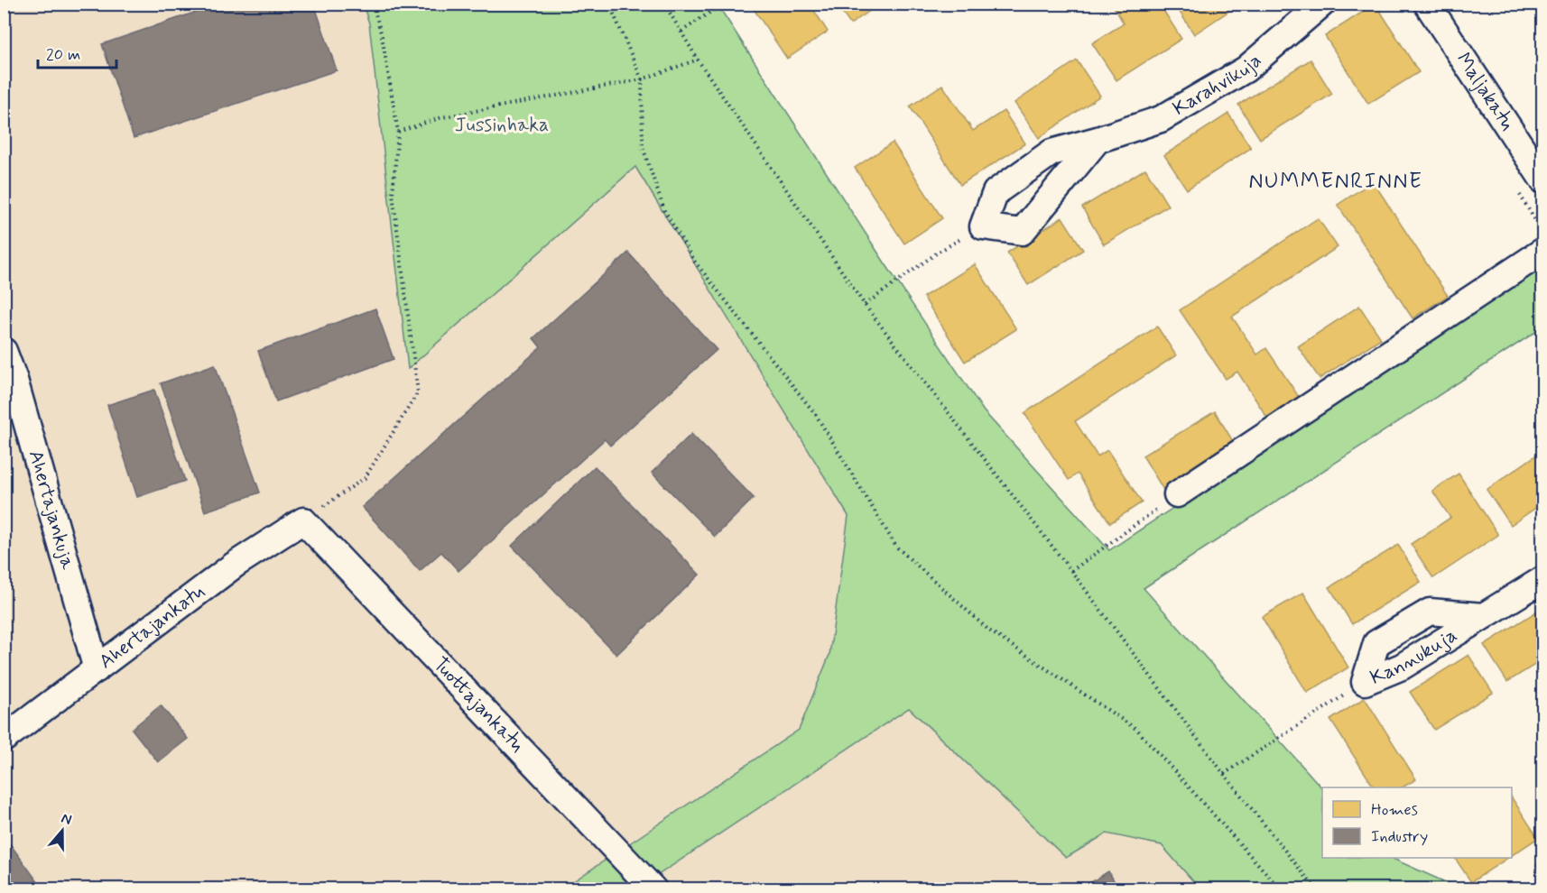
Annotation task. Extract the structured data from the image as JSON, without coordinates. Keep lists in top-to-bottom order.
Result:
{
  "streets": {
    "street": [
      "Karahvikuja",
      "Maljakatu",
      "Ahertajankuja",
      "Ahertajankatu",
      "Kannukuja",
      "Tuottajankatu"
    ]
  },
  "crossings": [
    ["Ahertajankuja", "Ahertajankatu"],
    ["Ahertajankatu", "Tuottajankatu"]
  ],
  "districts": ["NUMMENRINNE"],
  "parks": ["Jussinhaka"],
  "legend": ["Homes", "Industry"],
  "scale_bar": "20 m",
  "north": "top"
}
